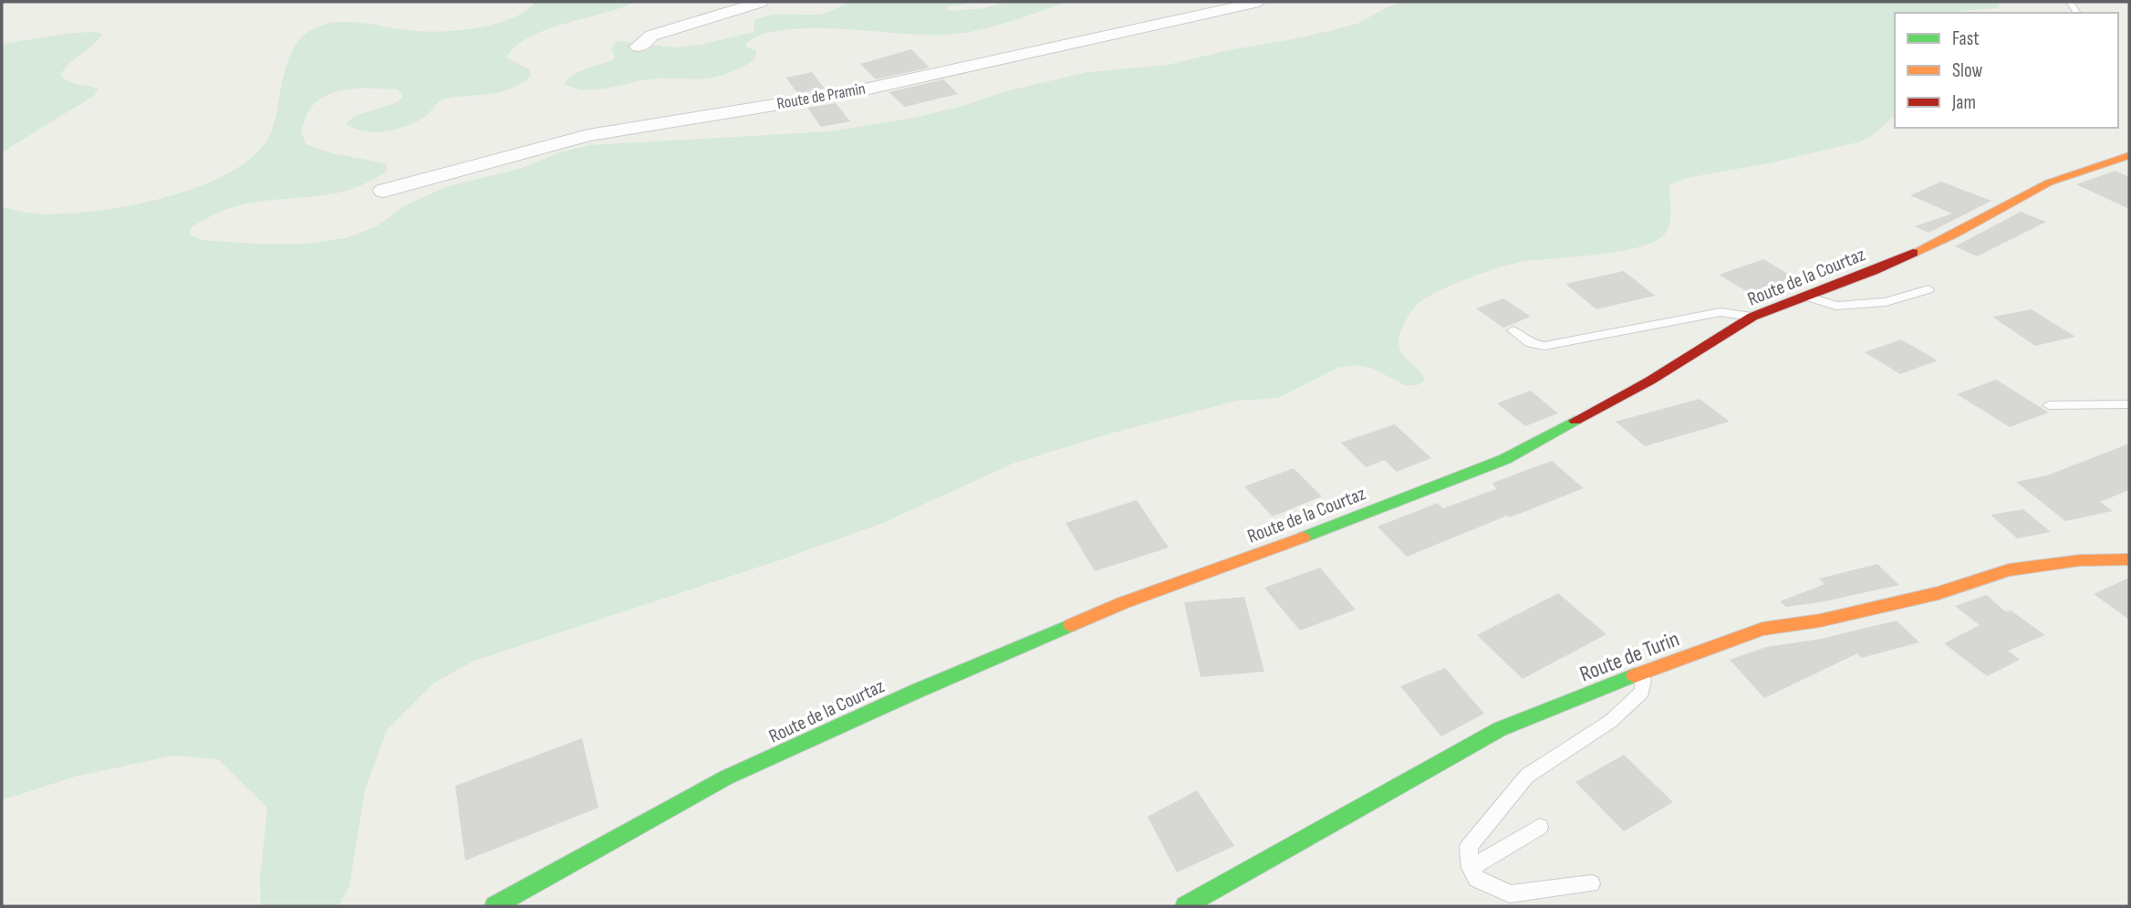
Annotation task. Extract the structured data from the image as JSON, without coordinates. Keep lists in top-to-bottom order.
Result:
{
  "streets": {
    "street": ["Route de Pramin", "Route de la Courtaz", "Route de Turin"]
  },
  "legend": ["Fast", "Slow", "Jam"]
}
